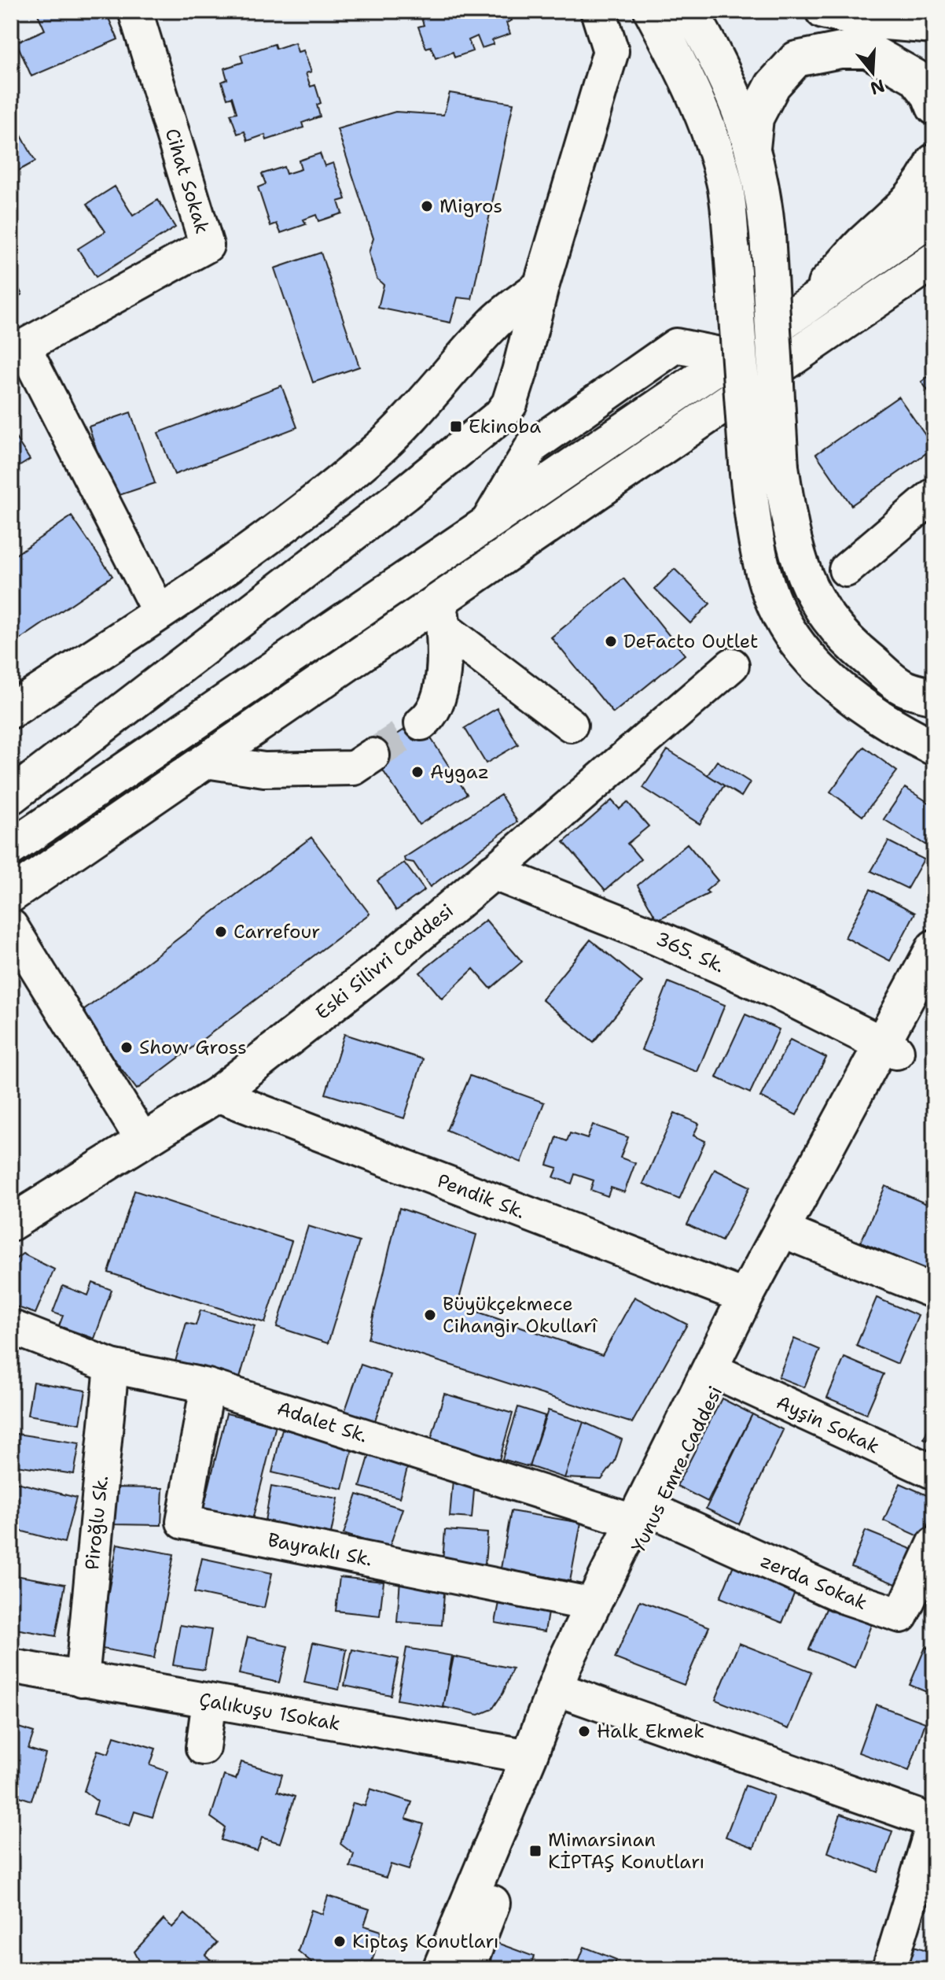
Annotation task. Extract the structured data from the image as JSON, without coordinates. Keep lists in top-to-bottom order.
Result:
{
  "streets": {
    "main road": ["365. Sk.", "Eski Silivri Caddesi", "Yunus Emre Caddesi"],
    "street": [
      "Cihat Sokak",
      "Pendik Sk.",
      "Adalet Sk.",
      "Ayşin Sokak",
      "Piroğlu Sk.",
      "Bayraklı Sk.",
      "zerda Sokak",
      "Çalıkuşu 1Sokak"
    ]
  },
  "crossings": [
    ["365. Sk.", "Eski Silivri Caddesi"],
    ["365. Sk.", "Yunus Emre Caddesi"],
    ["Eski Silivri Caddesi", "Pendik Sk."],
    ["Adalet Sk.", "Yunus Emre Caddesi"],
    ["Adalet Sk.", "Piroğlu Sk."],
    ["Adalet Sk.", "Bayraklı Sk."],
    ["Adalet Sk.", "zerda Sokak"],
    ["Ayşin Sokak", "Yunus Emre Caddesi"],
    ["Yunus Emre Caddesi", "zerda Sokak"],
    ["Piroğlu Sk.", "Çalıkuşu 1Sokak"]
  ],
  "places": {
    "other": [
      "Migros",
      "DeFacto Outlet",
      "Aygaz",
      "Carrefour",
      "Show Gross",
      "Büyükçekmece Cihangir Okullarî",
      "Halk Ekmek",
      "Kiptaş Konutları"
    ],
    "transit": ["Ekinoba", "Mimarsinan KİPTAŞ Konutları"]
  },
  "north": "bottom"
}
